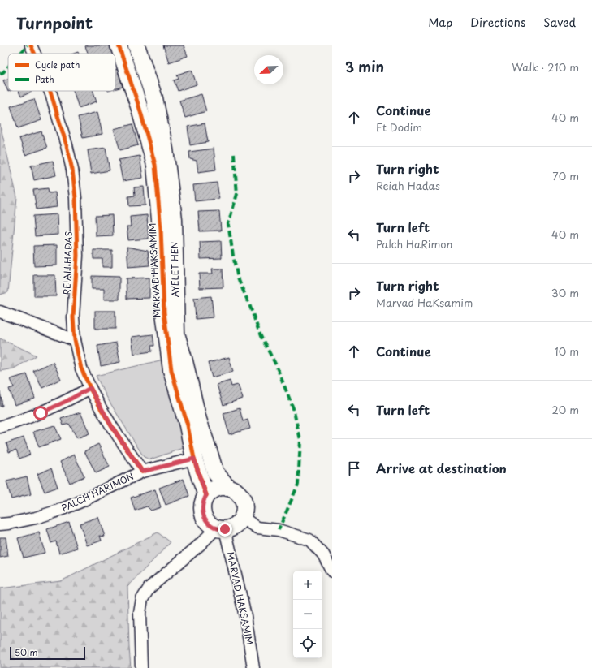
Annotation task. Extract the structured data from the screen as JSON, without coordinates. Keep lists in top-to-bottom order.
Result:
{
  "streets": {
    "street": [
      "REIAH HADAS",
      "AYELET HEN",
      "MARVAD HAKSAMIM",
      "PALCH HARIMON"
    ]
  },
  "crossings": [
    ["REIAH HADAS", "PALCH HARIMON"],
    ["AYELET HEN", "MARVAD HAKSAMIM"],
    ["MARVAD HAKSAMIM", "PALCH HARIMON"]
  ],
  "legend": ["Cycle path", "Path"],
  "scale_bar": "50 m",
  "north": "bottom left",
  "page": {
    "header": "Turnpoint",
    "nav": ["Map", "Directions", "Saved"],
    "heading": ["3 min", "Walk · 210 m"],
    "list": [
      ["Continue", "Et Dodim", "40 m"],
      ["Turn right", "Reiah Hadas", "70 m"],
      ["Turn left", "Palch HaRimon", "40 m"],
      ["Turn right", "Marvad HaKsamim", "30 m"],
      ["Continue", "10 m"],
      ["Turn left", "20 m"],
      "Arrive at destination"
    ],
    "map_buttons": ["+", "−"],
    "scale": "50 m"
  }
}
